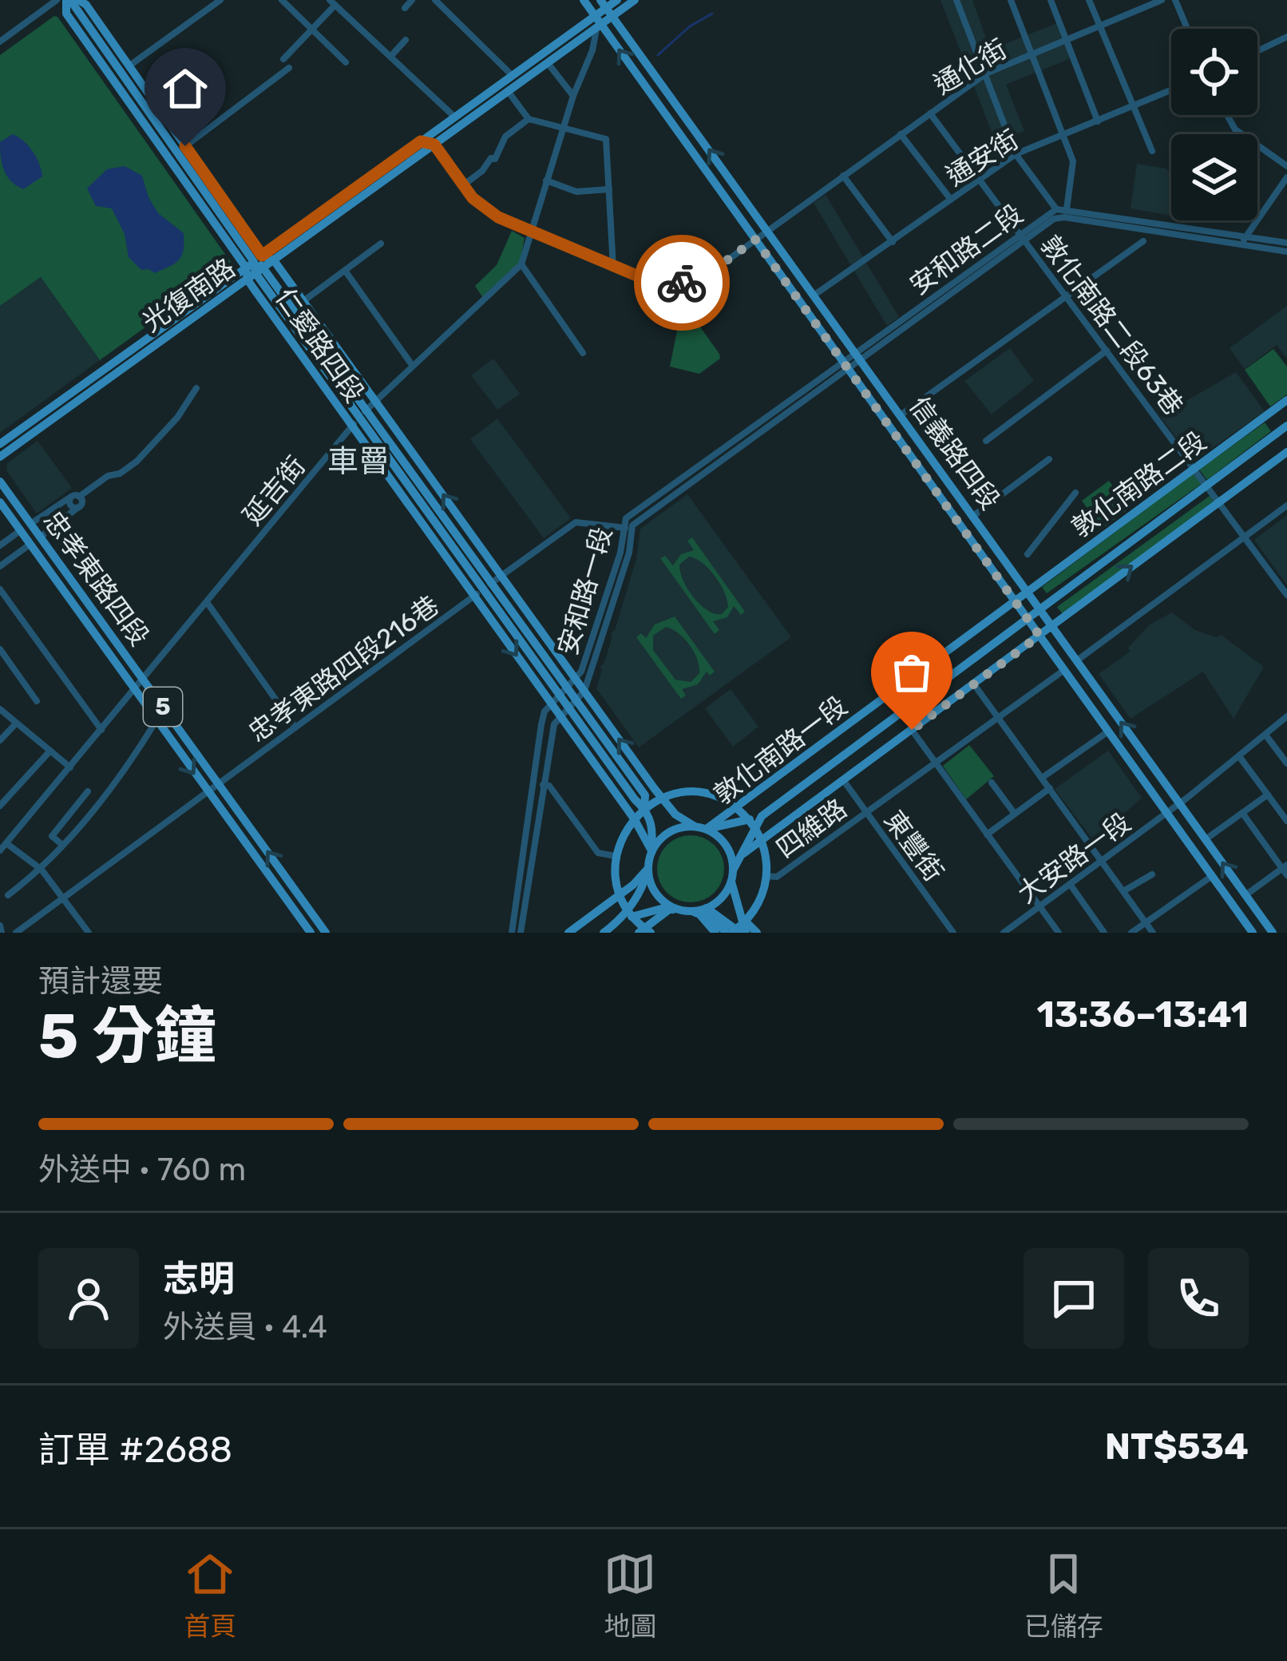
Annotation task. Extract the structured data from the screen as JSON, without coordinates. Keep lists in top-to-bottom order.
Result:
{
  "streets": {
    "main road": [
      "光復南路",
      "仁愛路四段",
      "信義路四段",
      "敦化南路二段",
      "忠孝東路四段",
      "5",
      "敦化南路一段"
    ],
    "street": [
      "通化街",
      "通安街",
      "安和路二段",
      "敦化南路二段63巷",
      "延吉街",
      "安和路一段",
      "忠孝東路四段216巷",
      "四維路",
      "東豐街",
      "大安路一段"
    ]
  },
  "crossings": [
    ["通化街", "光復南路"],
    ["通化街", "敦化南路二段63巷"],
    ["通化街", "信義路四段"],
    ["通安街", "敦化南路二段63巷"],
    ["通安街", "信義路四段"],
    ["安和路二段", "敦化南路二段63巷"],
    ["安和路二段", "信義路四段"],
    ["安和路二段", "安和路一段"],
    ["光復南路", "仁愛路四段"],
    ["光復南路", "信義路四段"],
    ["敦化南路二段63巷", "敦化南路二段"],
    ["仁愛路四段", "延吉街"],
    ["仁愛路四段", "安和路一段"],
    ["仁愛路四段", "忠孝東路四段216巷"],
    ["仁愛路四段", "敦化南路一段"],
    ["信義路四段", "敦化南路二段"],
    ["信義路四段", "安和路一段"],
    ["信義路四段", "敦化南路一段"],
    ["信義路四段", "四維路"],
    ["信義路四段", "大安路一段"],
    ["敦化南路二段", "敦化南路一段"],
    ["延吉街", "忠孝東路四段"],
    ["忠孝東路四段", "忠孝東路四段216巷"],
    ["安和路一段", "忠孝東路四段216巷"],
    ["四維路", "東豐街"]
  ],
  "districts": ["車罾"],
  "page": {
    "heading": ["5 分鐘", "預計還要", "13:36–13:41"],
    "panel": [
      "志明",
      "外送員 · 4.4",
      "訂單 #2688",
      "NT$534"
    ],
    "bar": "外送中 · 760 m",
    "tabs": ["首頁", "地圖", "已儲存"]
  }
}
